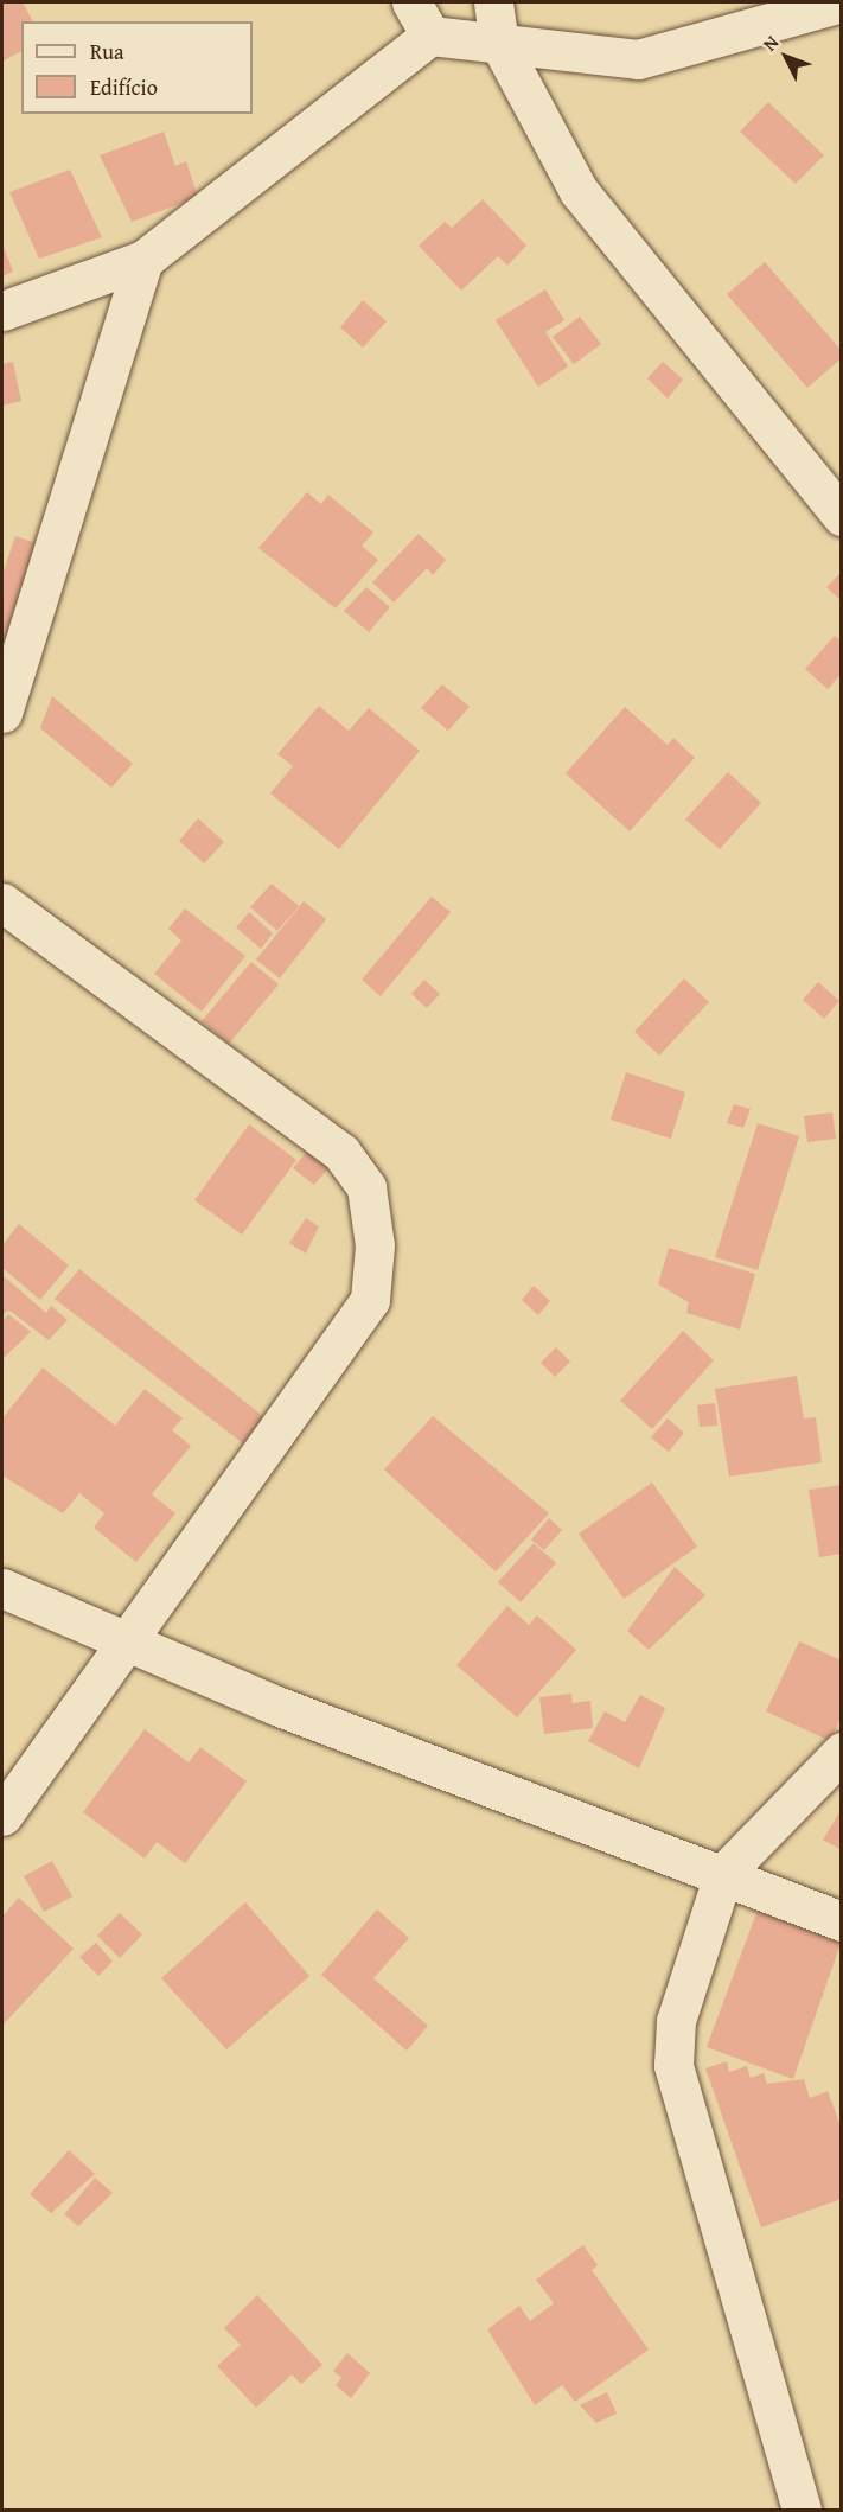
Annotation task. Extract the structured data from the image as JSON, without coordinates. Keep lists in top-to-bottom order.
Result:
{
  "legend": ["Rua", "Edifício"],
  "north": "top left"
}
